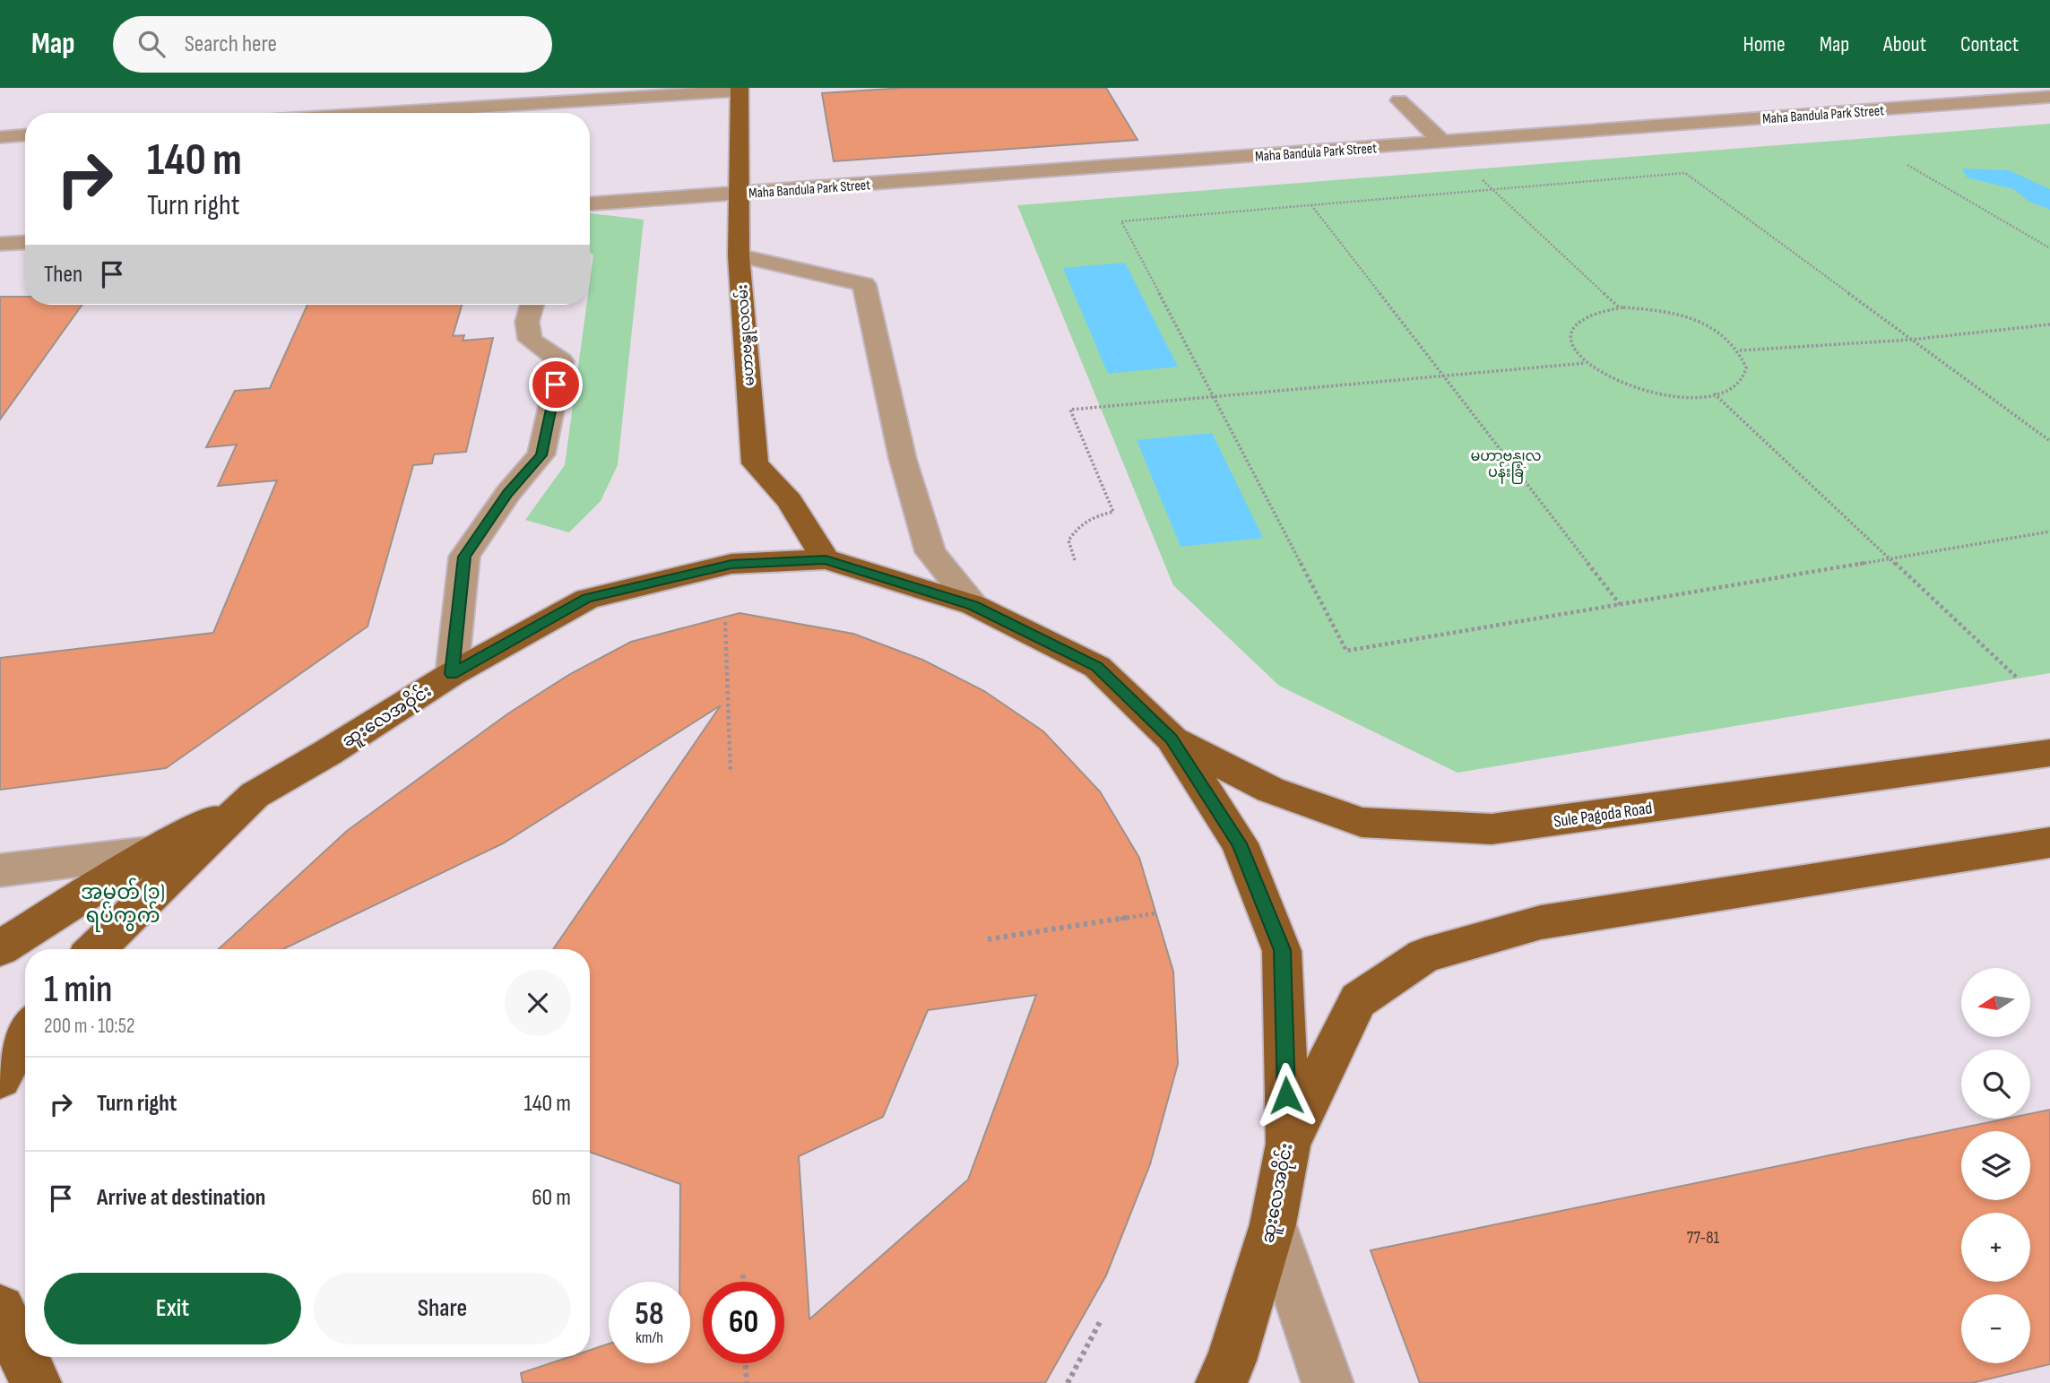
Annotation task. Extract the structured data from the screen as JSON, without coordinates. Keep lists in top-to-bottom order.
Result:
{
  "streets": {
    "main road": ["မဟာဗန္ဓုလလမ်း", "ဆူးလေအဝိုင်း", "Sule Pagoda Road"],
    "street": ["Maha Bandula Park Street"]
  },
  "crossings": [
    ["Maha Bandula Park Street", "မဟာဗန္ဓုလလမ်း"],
    ["မဟာဗန္ဓုလလမ်း", "ဆူးလေအဝိုင်း"],
    ["ဆူးလေအဝိုင်း", "Sule Pagoda Road"]
  ],
  "districts": ["အမှတ် (၁) ရပ်ကွက်"],
  "parks": ["မဟာဗန္ဓုလ ပန်းခြံ"],
  "house_numbers": ["77-81"],
  "north": "left",
  "page": {
    "header": "Map",
    "search": "Search here",
    "nav": [
      "Home",
      "Map",
      "About",
      "Contact"
    ],
    "turn": ["140 m", "Turn right"],
    "then": "Then",
    "heading": ["1 min", "200 m · 10:52"],
    "map_buttons": ["+", "−"],
    "list": [
      {
        "name": "Turn right",
        "value": "140 m"
      },
      {
        "name": "Arrive at destination",
        "value": "60 m"
      }
    ],
    "buttons": ["Exit", "Share"],
    "speed": "58 km/h",
    "limit": "60"
  }
}
